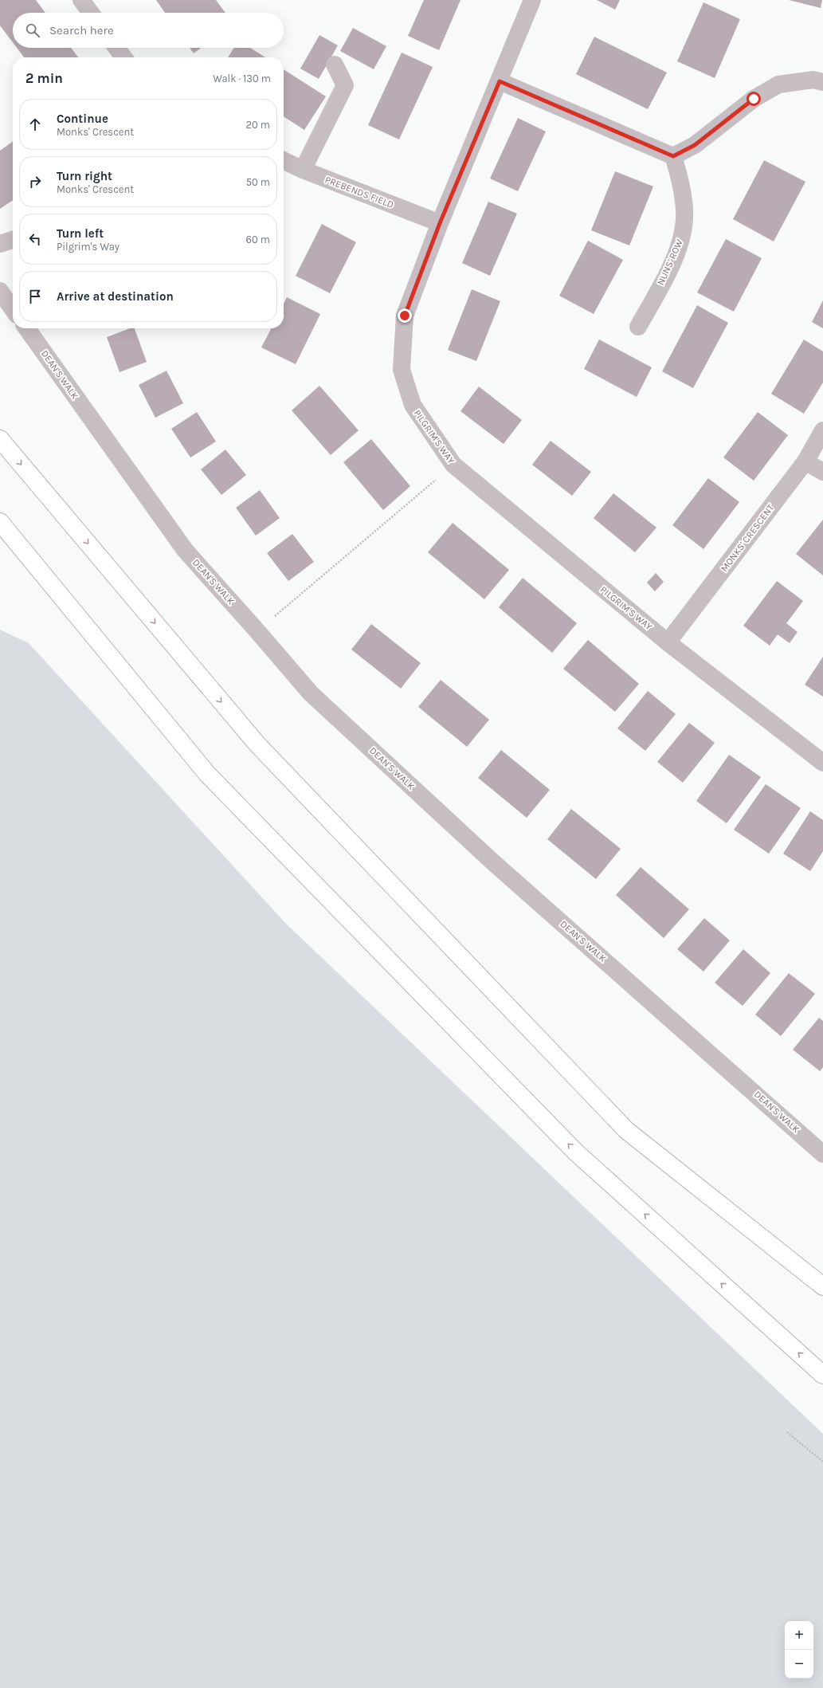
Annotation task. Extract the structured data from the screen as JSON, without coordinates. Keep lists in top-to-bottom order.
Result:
{
  "streets": {
    "street": [
      "PREBENDS FIELD",
      "NUNS' ROW",
      "DEAN'S WALK",
      "PILGRIM'S WAY",
      "MONKS' CRESCENT"
    ]
  },
  "crossings": [
    ["PREBENDS FIELD", "PILGRIM'S WAY"],
    ["PILGRIM'S WAY", "MONKS' CRESCENT"]
  ],
  "page": {
    "search": "Search here",
    "heading": ["2 min", "Walk · 130 m"],
    "list": [
      ["Continue", "Monks' Crescent", "20 m"],
      ["Turn right", "Monks' Crescent", "50 m"],
      ["Turn left", "Pilgrim's Way", "60 m"],
      "Arrive at destination"
    ],
    "map_buttons": ["+", "−"]
  }
}
